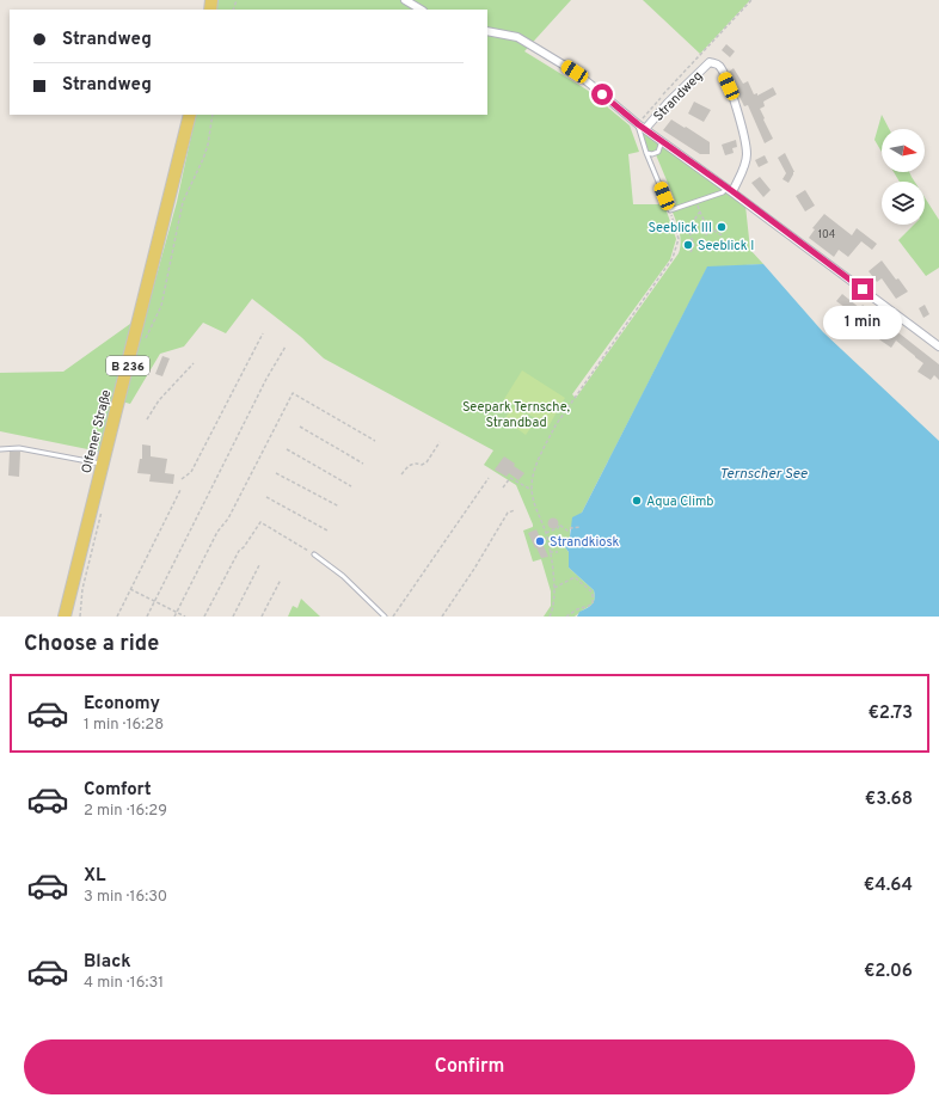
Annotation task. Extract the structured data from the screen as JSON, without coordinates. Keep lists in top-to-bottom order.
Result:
{
  "streets": {
    "main road": ["B 236", "Olfener Straße"],
    "street": ["Strandweg"]
  },
  "water": ["Ternscher See"],
  "parks": ["Seepark Ternsche, Strandbad"],
  "places": [
    "Seeblick III",
    "Seeblick I",
    "Aqua Climb",
    "Strandkiosk"
  ],
  "house_numbers": ["104"],
  "north": "right",
  "page": {
    "banner": ["Strandweg", "Strandweg"],
    "bubble": "1 min",
    "heading": "Choose a ride",
    "list": [
      {
        "name": "Economy",
        "note": "1 min · 16:28",
        "value": "€2.73"
      },
      {
        "name": "Comfort",
        "note": "2 min · 16:29",
        "value": "€3.68"
      },
      {
        "name": "XL",
        "note": "3 min · 16:30",
        "value": "€4.64"
      },
      {
        "name": "Black",
        "note": "4 min · 16:31",
        "value": "€2.06"
      }
    ],
    "buttons": "Confirm"
  }
}
